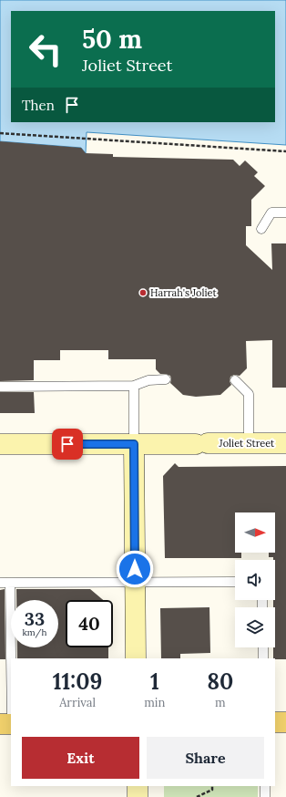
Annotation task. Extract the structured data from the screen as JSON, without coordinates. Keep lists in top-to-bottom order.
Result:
{
  "streets": {
    "street": ["Joliet Street"]
  },
  "places": ["Harrah's Joliet"],
  "north": "right",
  "page": {
    "turn": ["50 m", "Joliet Street"],
    "then": "Then",
    "speed": "33 km/h",
    "limit": "40",
    "eta": [
      "11:09",
      "Arrival",
      "1",
      "min",
      "80",
      "m"
    ],
    "buttons": ["Exit", "Share"]
  }
}
